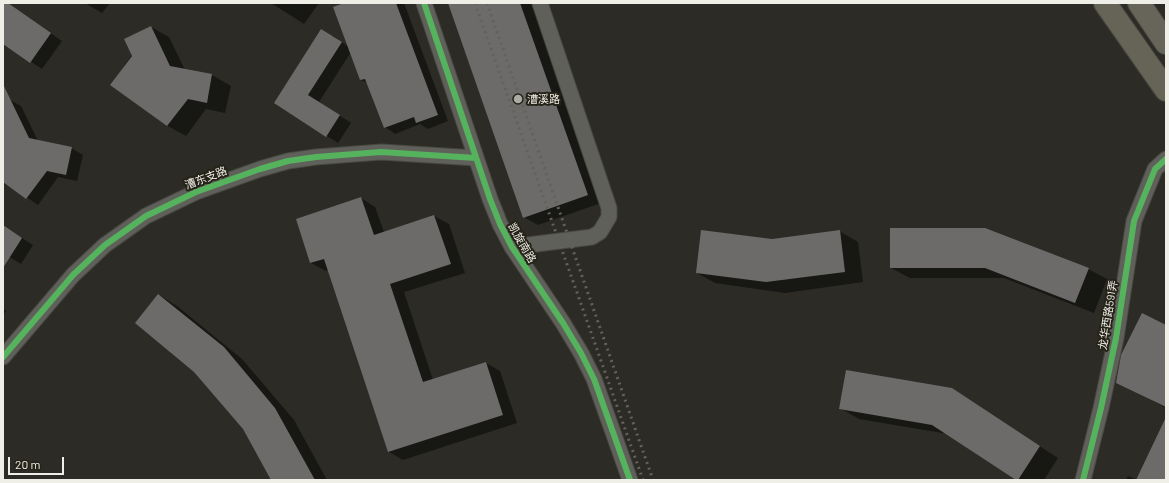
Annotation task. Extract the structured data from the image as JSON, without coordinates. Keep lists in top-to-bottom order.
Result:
{
  "streets": {
    "street": ["漕东支路", "凯旋南路", "龙华西路591弄"]
  },
  "crossings": [
    ["漕东支路", "凯旋南路"]
  ],
  "places": ["漕溪路"],
  "scale_bar": "20 m"
}
